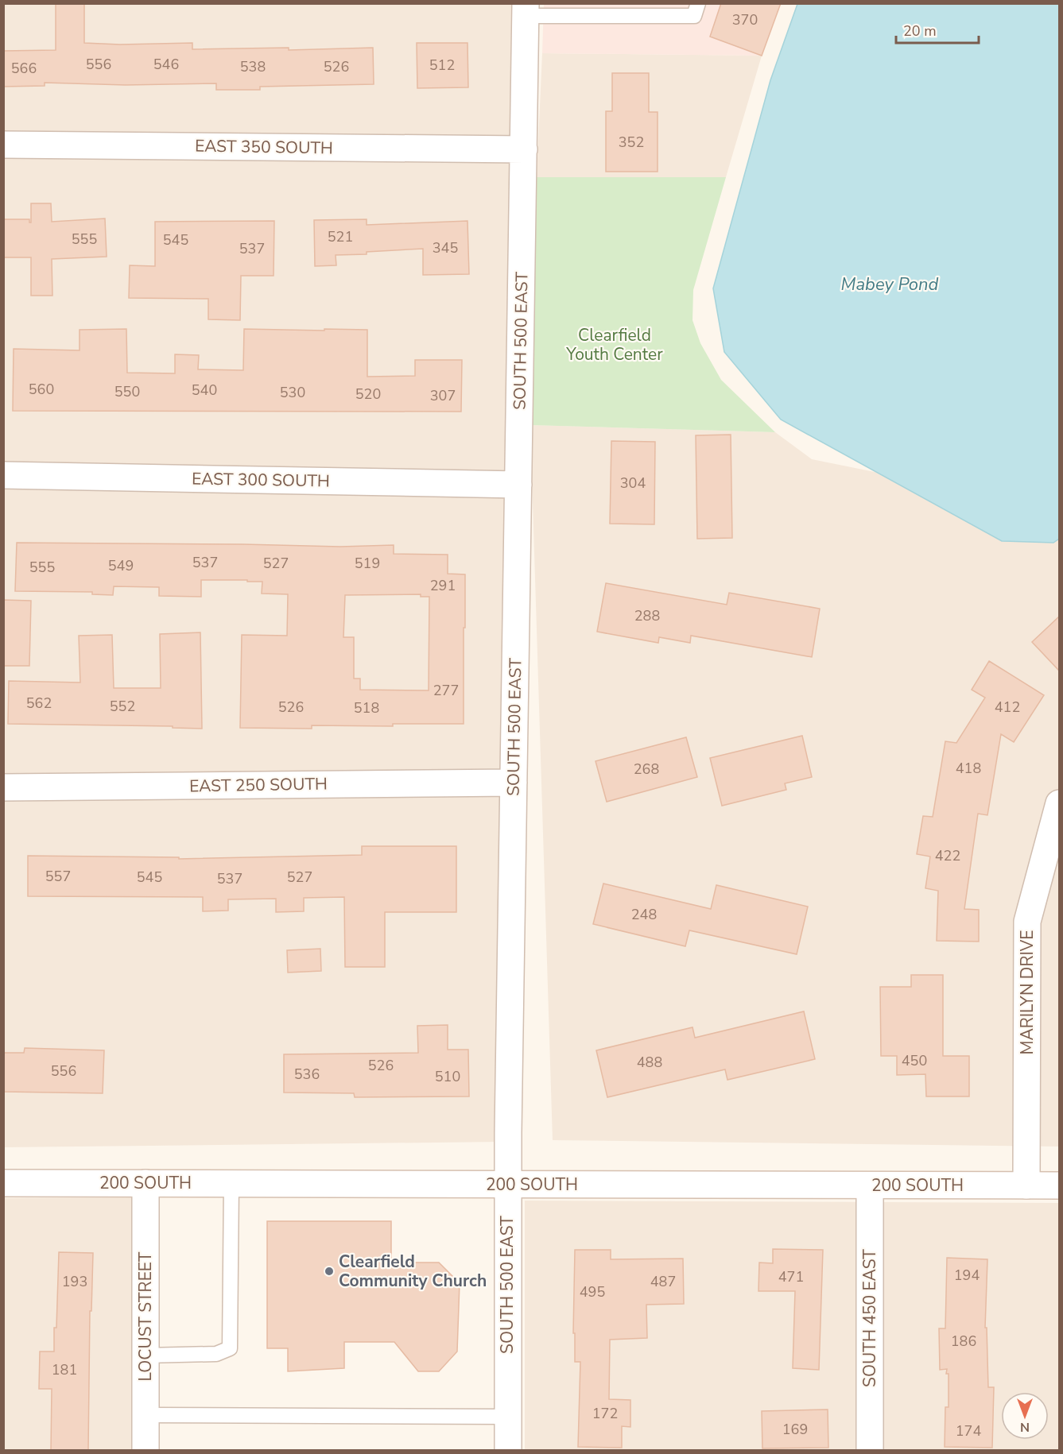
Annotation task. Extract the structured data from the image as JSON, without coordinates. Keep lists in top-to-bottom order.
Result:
{
  "streets": {
    "street": [
      "EAST 350 SOUTH",
      "SOUTH 500 EAST",
      "EAST 300 SOUTH",
      "EAST 250 SOUTH",
      "MARILYN DRIVE",
      "200 SOUTH",
      "LOCUST STREET",
      "SOUTH 450 EAST"
    ]
  },
  "crossings": [
    ["EAST 350 SOUTH", "SOUTH 500 EAST"],
    ["SOUTH 500 EAST", "EAST 300 SOUTH"],
    ["SOUTH 500 EAST", "EAST 250 SOUTH"],
    ["SOUTH 500 EAST", "200 SOUTH"],
    ["MARILYN DRIVE", "200 SOUTH"],
    ["200 SOUTH", "LOCUST STREET"],
    ["200 SOUTH", "SOUTH 450 EAST"]
  ],
  "water": ["Mabey Pond"],
  "parks": ["Clearfield Youth Center"],
  "places": ["Clearfield Community Church"],
  "house_numbers": [
    "370",
    "556",
    "546",
    "512",
    "538",
    "526",
    "566",
    "352",
    "521",
    "555",
    "545",
    "345",
    "537",
    "560",
    "540",
    "550",
    "530",
    "520",
    "307",
    "304",
    "537",
    "527",
    "519",
    "549",
    "555",
    "291",
    "288",
    "277",
    "562",
    "552",
    "526",
    "412",
    "518",
    "418",
    "268",
    "422",
    "557",
    "545",
    "527",
    "537",
    "248",
    "450",
    "488",
    "526",
    "556",
    "536",
    "510",
    "194",
    "471",
    "193",
    "487",
    "495",
    "186",
    "181",
    "172",
    "169",
    "174"
  ],
  "scale_bar": "20 m",
  "north": "bottom"
}
